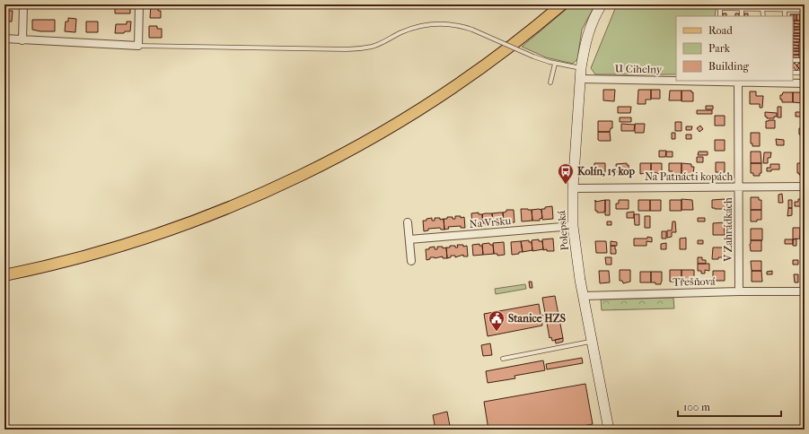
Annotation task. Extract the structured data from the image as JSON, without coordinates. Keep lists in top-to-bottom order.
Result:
{
  "streets": {
    "main road": ["Polepská"],
    "street": [
      "U Cihelny",
      "Na Patnácti kopách",
      "Na Vršku",
      "V Zahrádkách",
      "Třešňová"
    ]
  },
  "crossings": [
    ["U Cihelny", "V Zahrádkách"],
    ["U Cihelny", "Polepská"],
    ["Na Patnácti kopách", "V Zahrádkách"],
    ["Na Patnácti kopách", "Polepská"],
    ["Na Vršku", "Polepská"],
    ["V Zahrádkách", "Třešňová"],
    ["Polepská", "Třešňová"]
  ],
  "places": {
    "bus stop": ["Kolín, 15 kop"],
    "public building": ["Stanice HZS"]
  },
  "legend": ["Road", "Park", "Building"],
  "scale_bar": "100 m"
}
